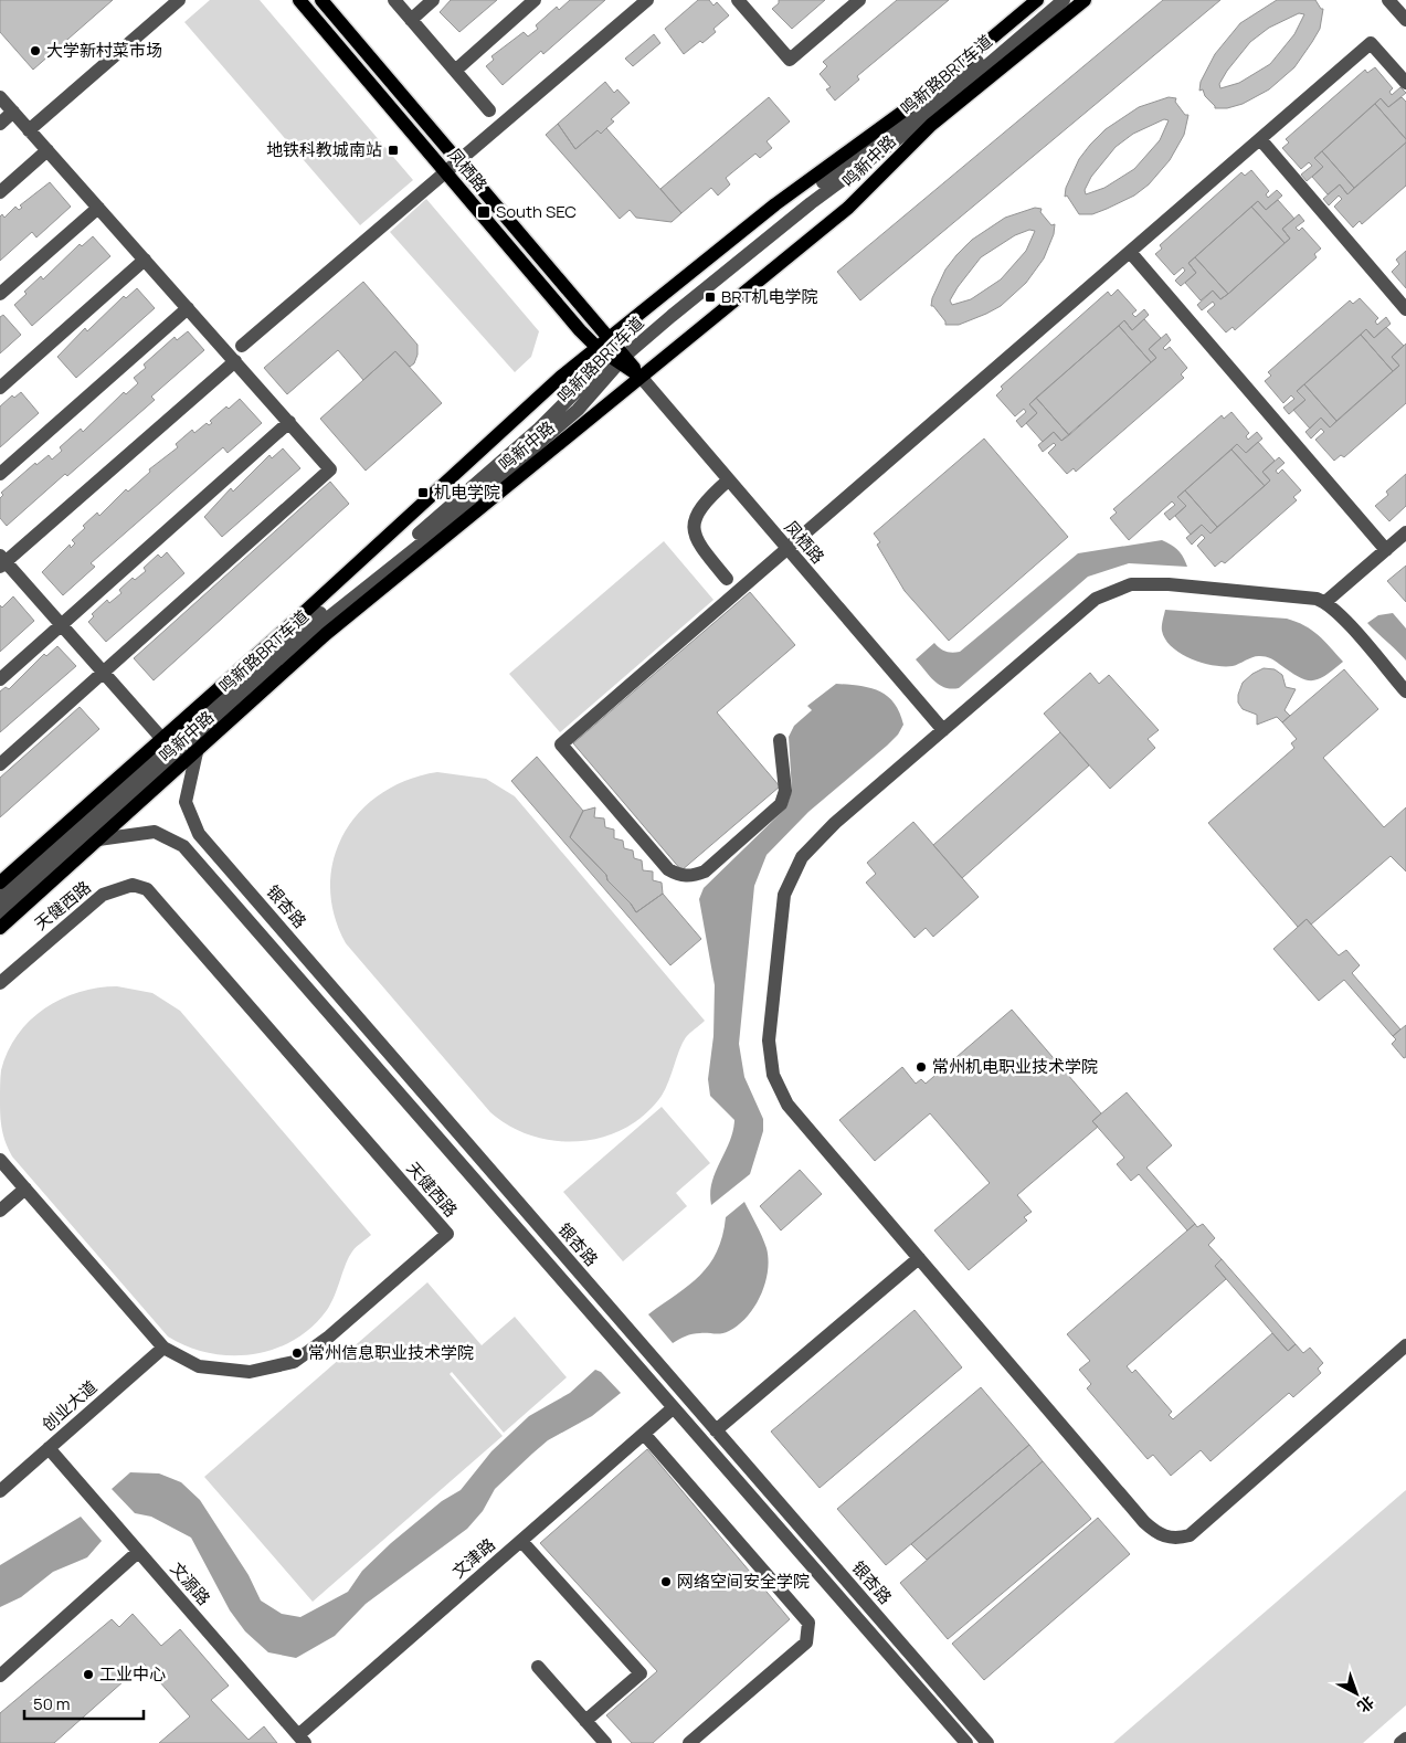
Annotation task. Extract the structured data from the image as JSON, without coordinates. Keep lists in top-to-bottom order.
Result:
{
  "streets": {
    "main road": ["鸣新中路", "凤栖路"],
    "street": [
      "鸣新路BRT车道",
      "天健西路",
      "银杏路",
      "创业大道",
      "文津路",
      "文源路"
    ]
  },
  "crossings": [
    ["鸣新路BRT车道", "鸣新中路"],
    ["鸣新路BRT车道", "凤栖路"],
    ["鸣新中路", "凤栖路"],
    ["鸣新中路", "银杏路"],
    ["天健西路", "创业大道"],
    ["银杏路", "文津路"],
    ["创业大道", "文源路"],
    ["文津路", "文源路"]
  ],
  "places": {
    "other": [
      "大学新村菜市场",
      "常州机电职业技术学院",
      "常州信息职业技术学院",
      "网络空间安全学院",
      "工业中心"
    ],
    "transit": [
      "地铁科教城南站",
      "South SEC",
      "BRT机电学院",
      "机电学院"
    ]
  },
  "scale_bar": "50 m",
  "north": "bottom right"
}
